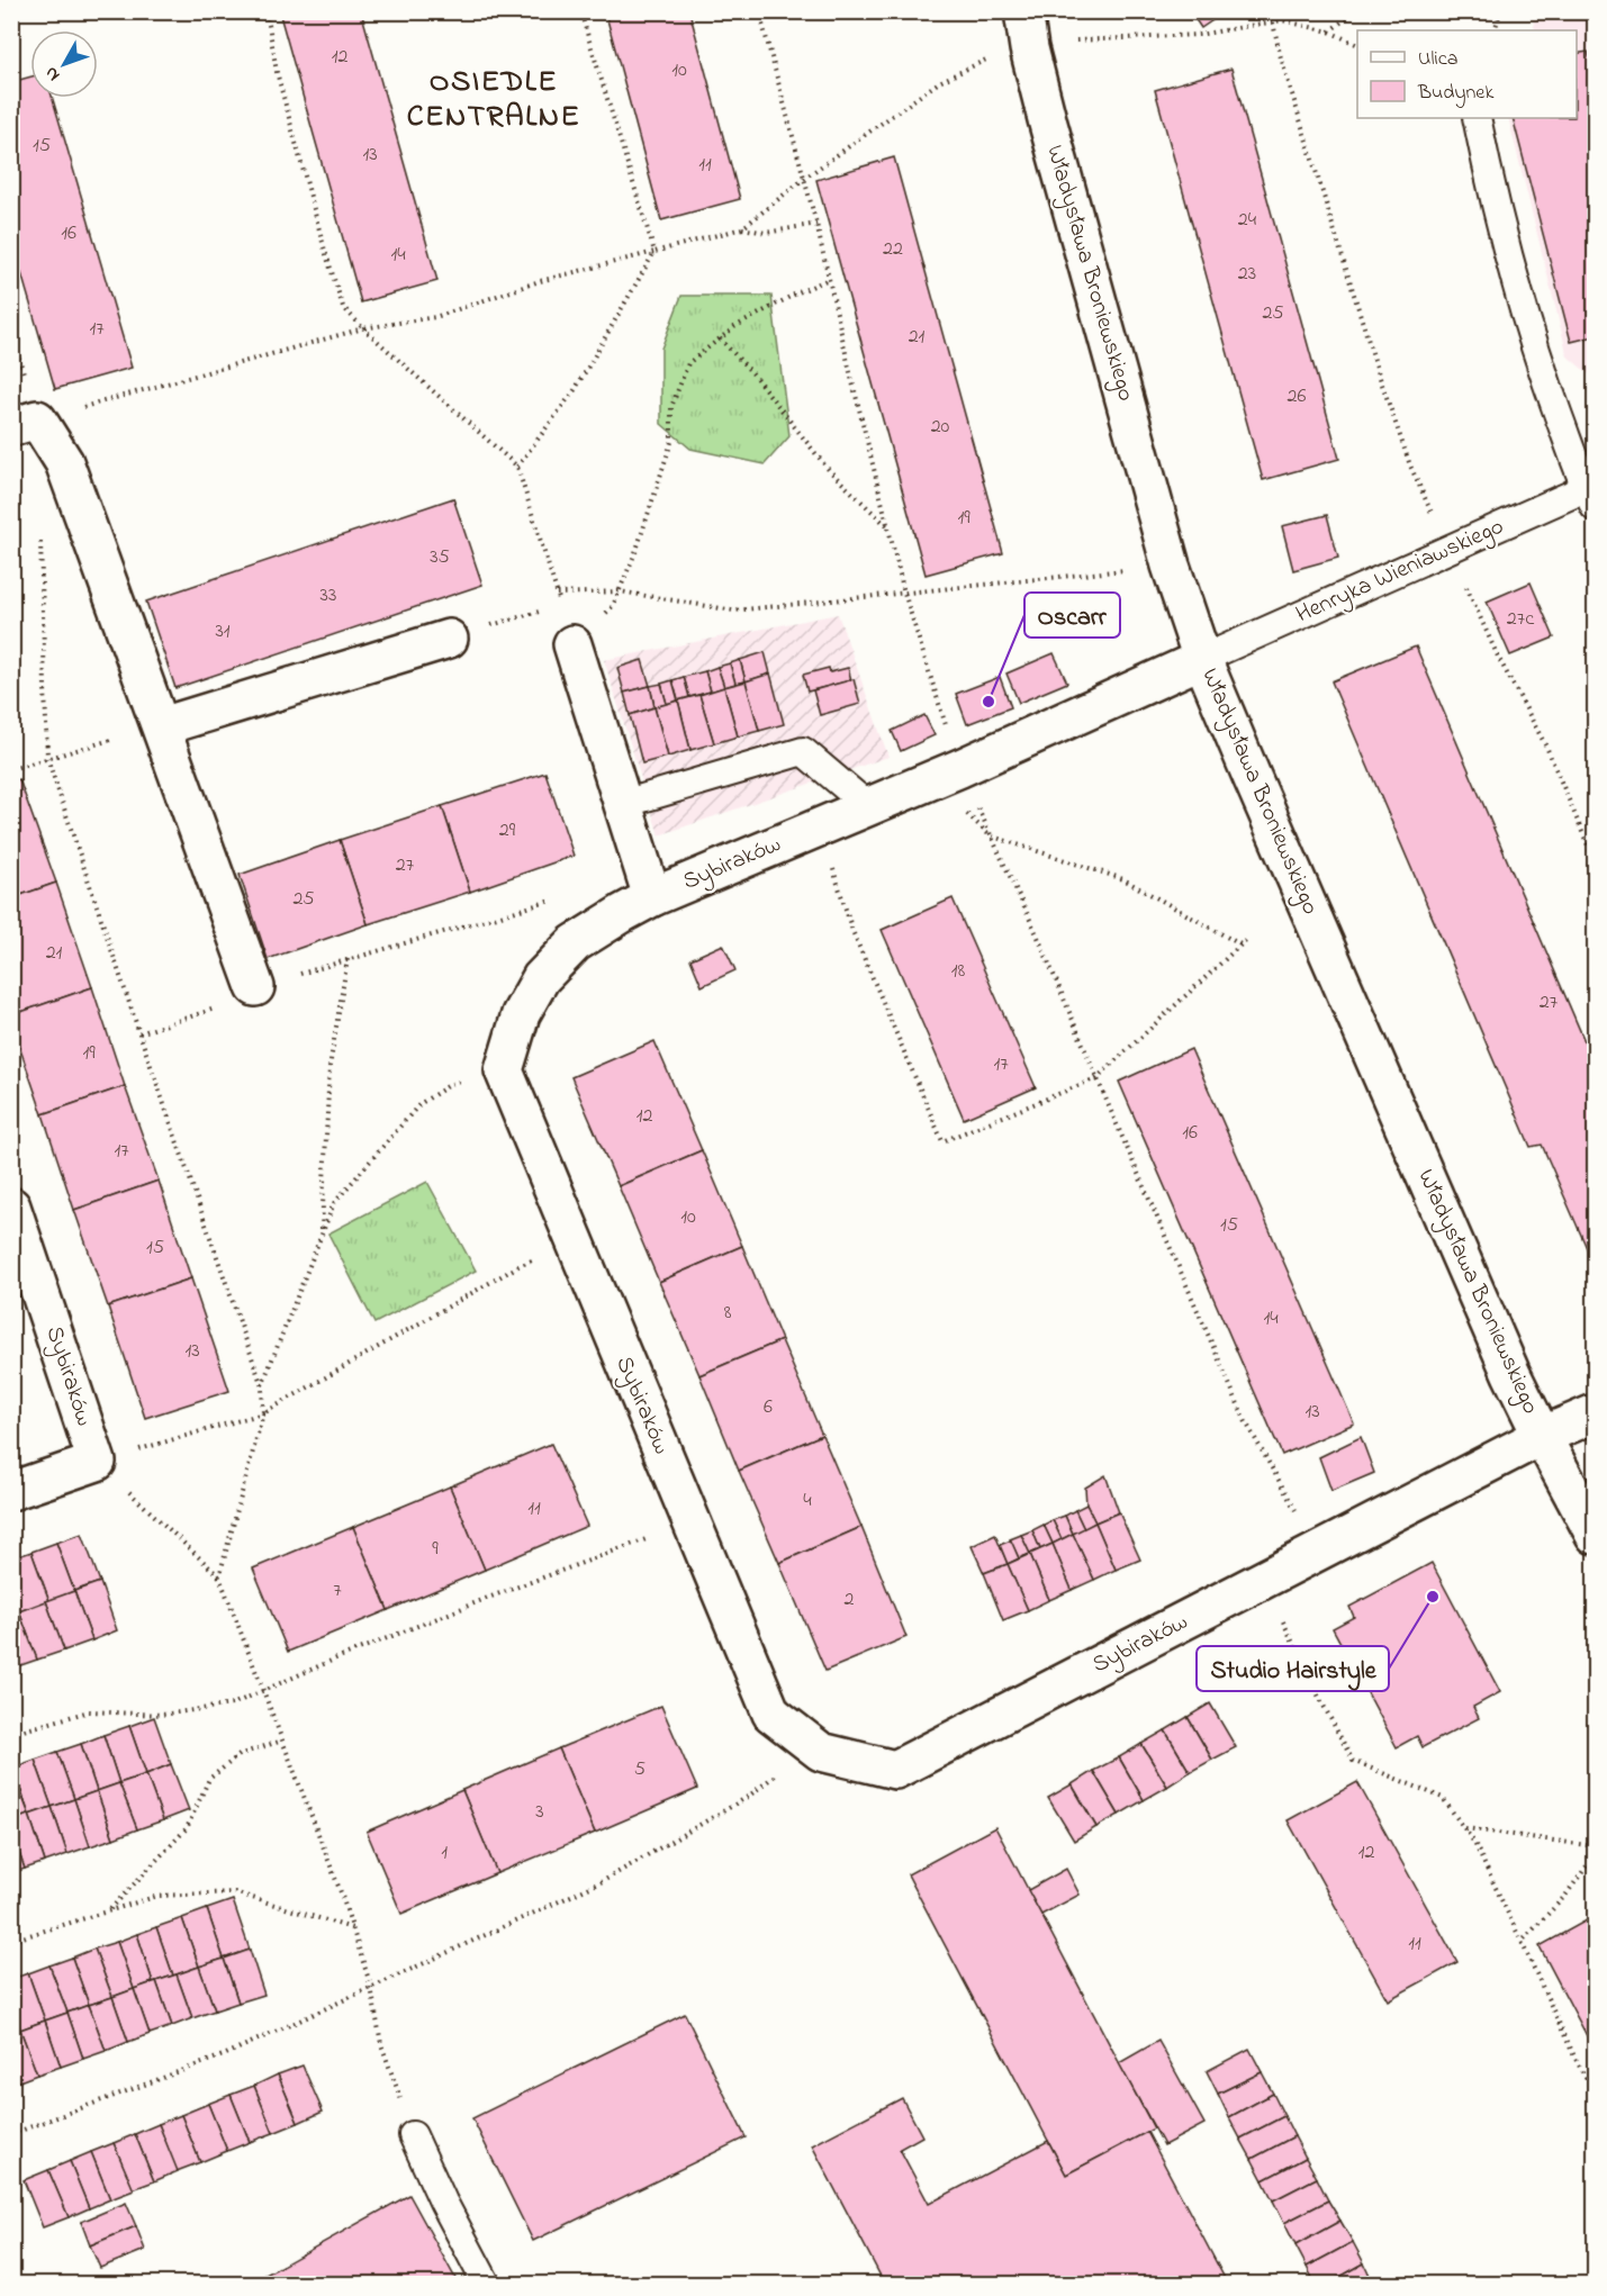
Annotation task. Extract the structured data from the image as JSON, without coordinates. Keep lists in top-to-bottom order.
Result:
{
  "streets": {
    "street": ["Władysława Broniewskiego", "Sybiraków"],
    "lane": ["Henryka Wieniawskiego"]
  },
  "crossings": [
    ["Władysława Broniewskiego", "Henryka Wieniawskiego"],
    ["Władysława Broniewskiego", "Sybiraków"],
    ["Henryka Wieniawskiego", "Sybiraków"]
  ],
  "districts": ["OSIEDLE CENTRALNE"],
  "places": ["Oscarr", "Studio Hairstyle"],
  "house_numbers": [
    "12",
    "10",
    "15",
    "13",
    "11",
    "24",
    "16",
    "22",
    "14",
    "23",
    "25",
    "17",
    "21",
    "26",
    "20",
    "19",
    "35",
    "33",
    "27c",
    "31",
    "29",
    "27",
    "25",
    "21",
    "18",
    "27",
    "19",
    "17",
    "12",
    "16",
    "17",
    "10",
    "15",
    "15",
    "8",
    "14",
    "13",
    "6",
    "13",
    "4",
    "11",
    "9",
    "7",
    "2",
    "5",
    "3",
    "1",
    "12",
    "11"
  ],
  "legend": ["Ulica", "Budynek"],
  "north": "bottom left"
}
